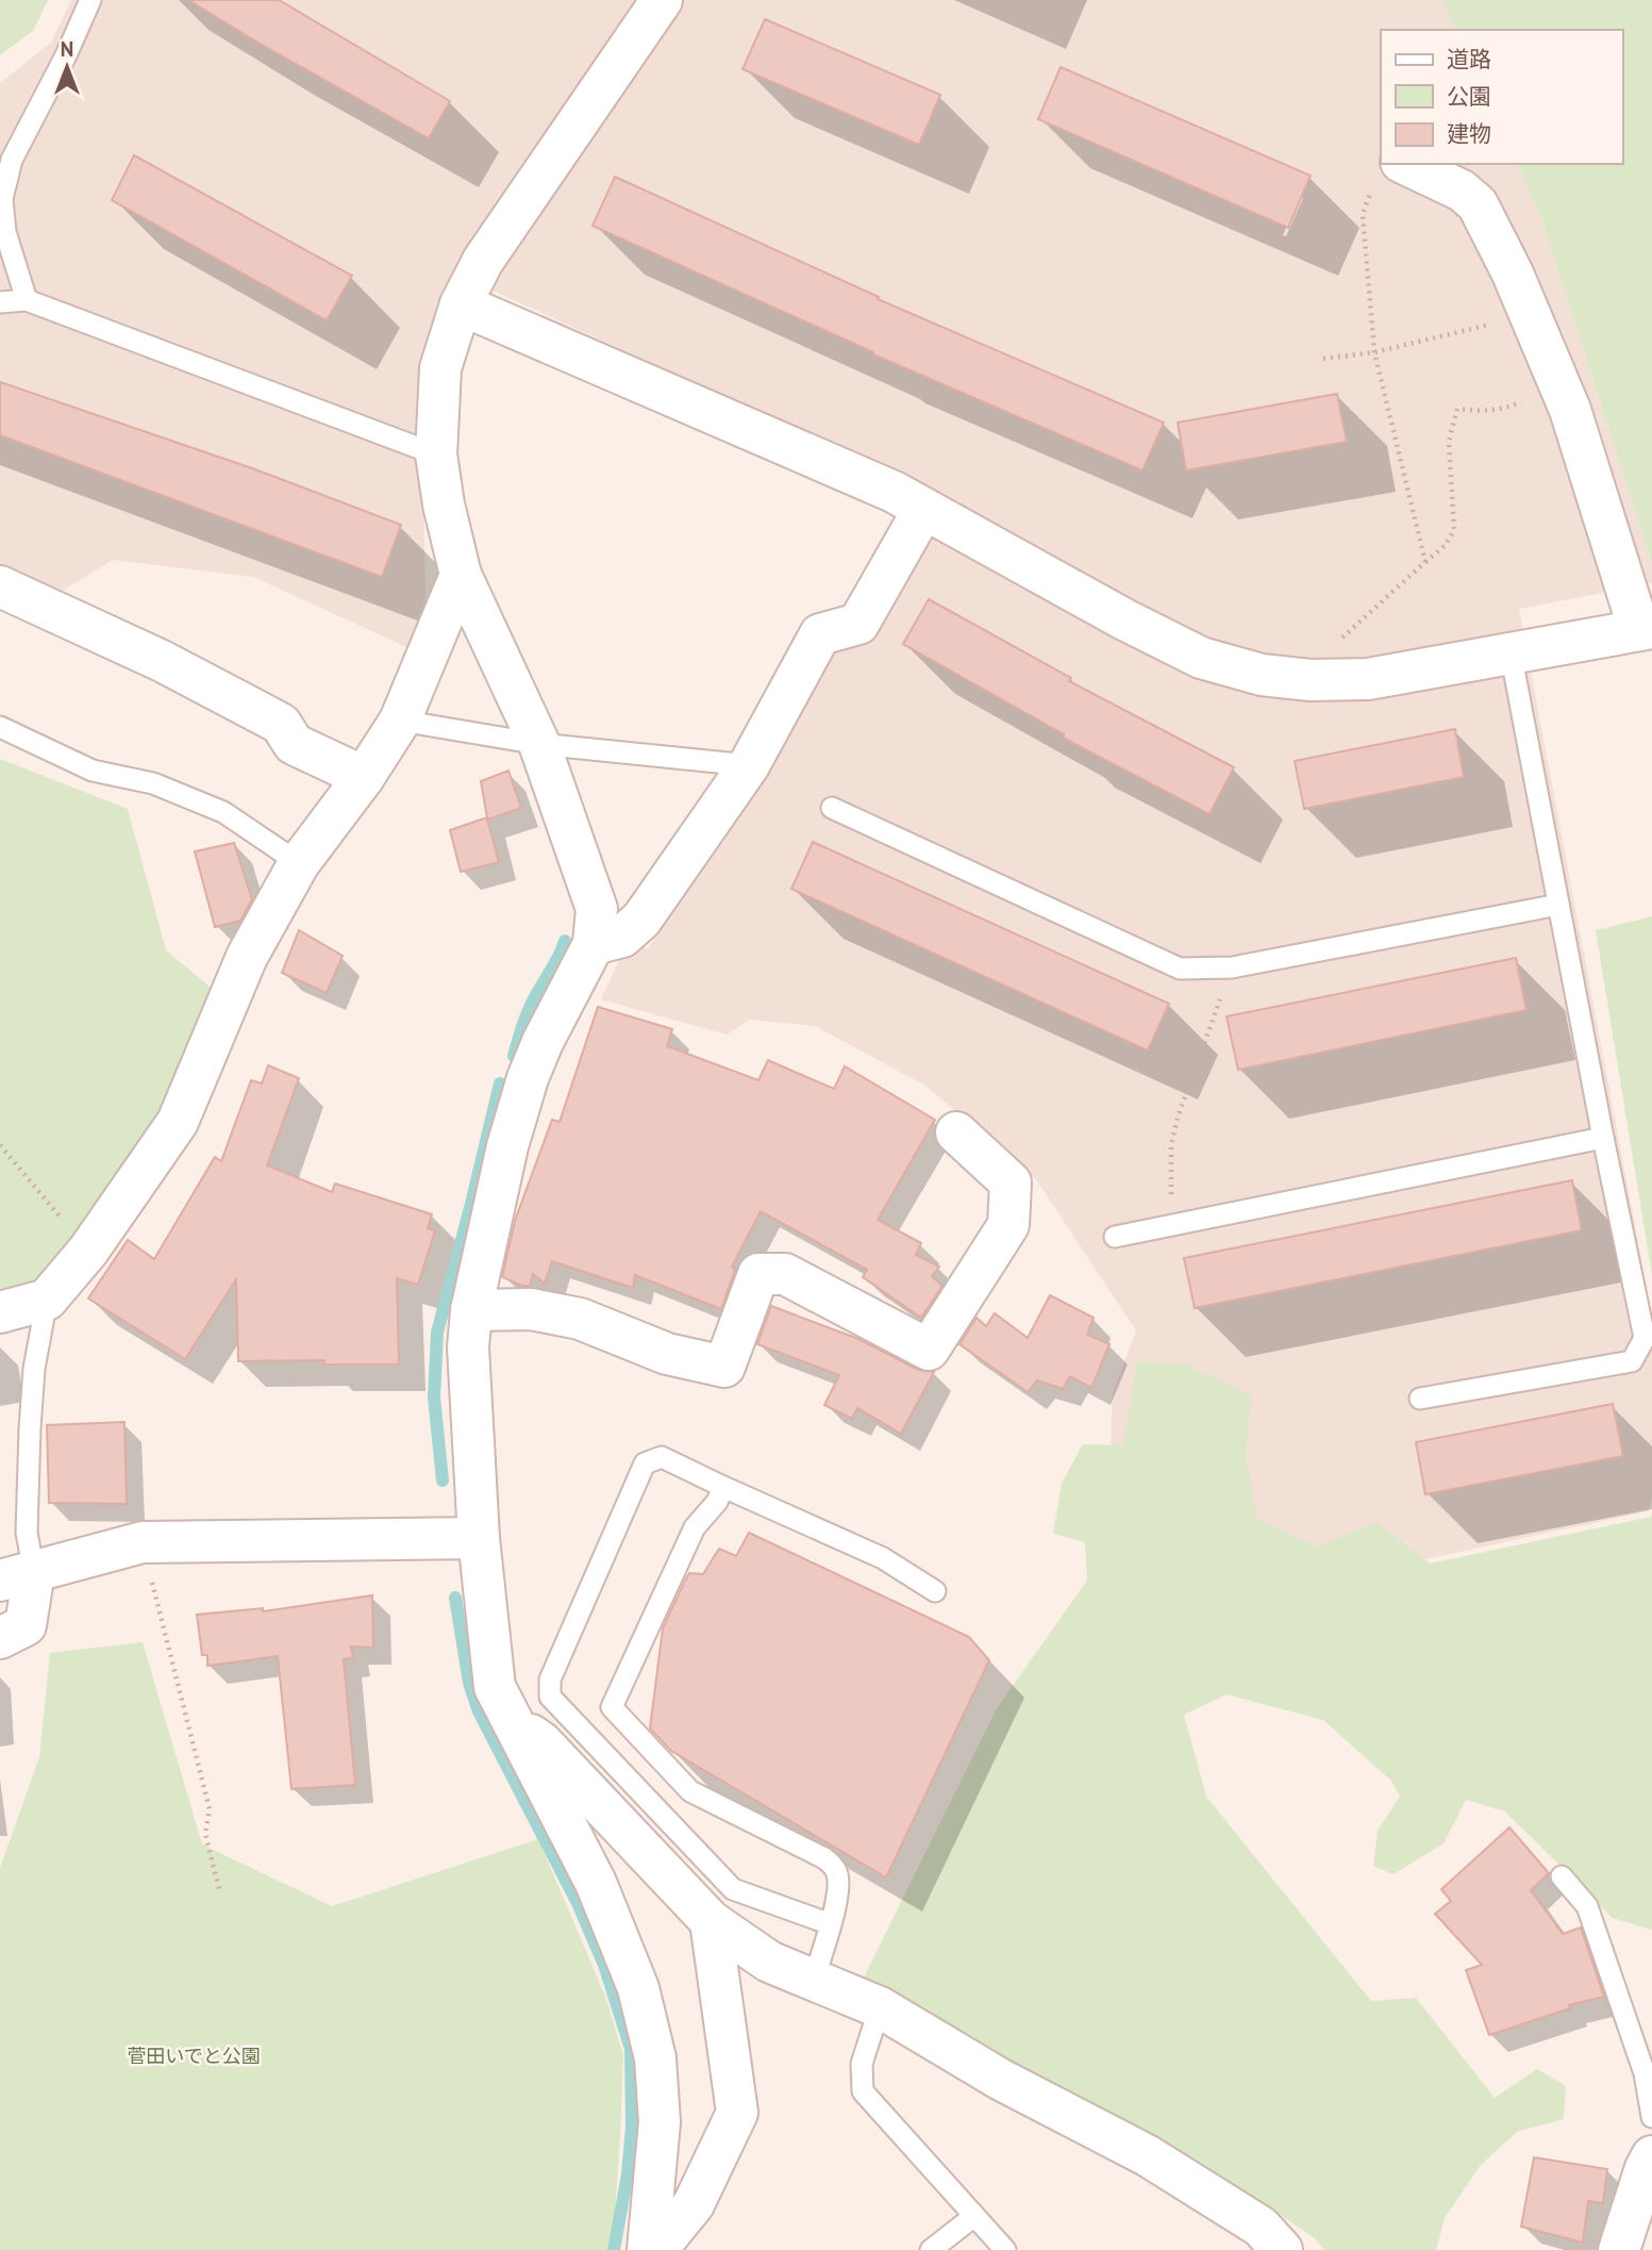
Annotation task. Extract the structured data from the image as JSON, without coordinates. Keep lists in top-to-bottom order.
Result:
{
  "parks": ["菅田いでと公園"],
  "legend": ["道路", "公園", "建物"],
  "north": "top"
}
